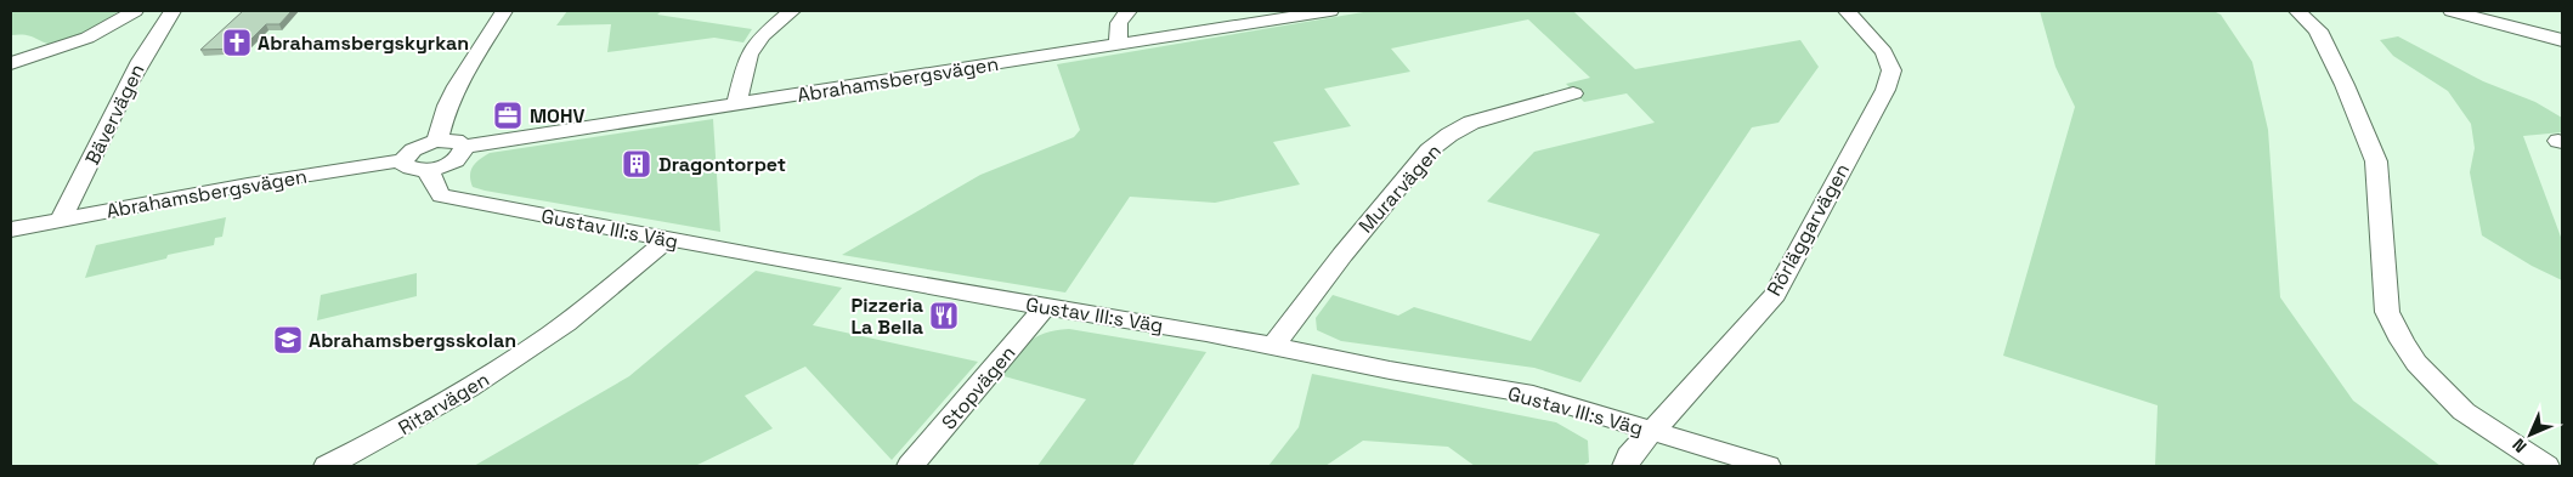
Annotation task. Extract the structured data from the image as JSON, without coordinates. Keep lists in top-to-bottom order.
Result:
{
  "streets": {
    "street": [
      "Abrahamsbergsvägen",
      "Bävervägen",
      "Murarvägen",
      "Gustav III:s Väg",
      "Rörläggarvägen",
      "Stopvägen",
      "Ritarvägen"
    ]
  },
  "crossings": [
    ["Abrahamsbergsvägen", "Bävervägen"],
    ["Murarvägen", "Gustav III:s Väg"],
    ["Gustav III:s Väg", "Rörläggarvägen"],
    ["Gustav III:s Väg", "Stopvägen"],
    ["Gustav III:s Väg", "Ritarvägen"]
  ],
  "places": {
    "church": ["Abrahamsbergskyrkan"],
    "office": ["MOHV"],
    "building": ["Dragontorpet"],
    "restaurant": ["Pizzeria La Bella"],
    "school or university": ["Abrahamsbergsskolan"]
  },
  "north": "bottom left"
}
